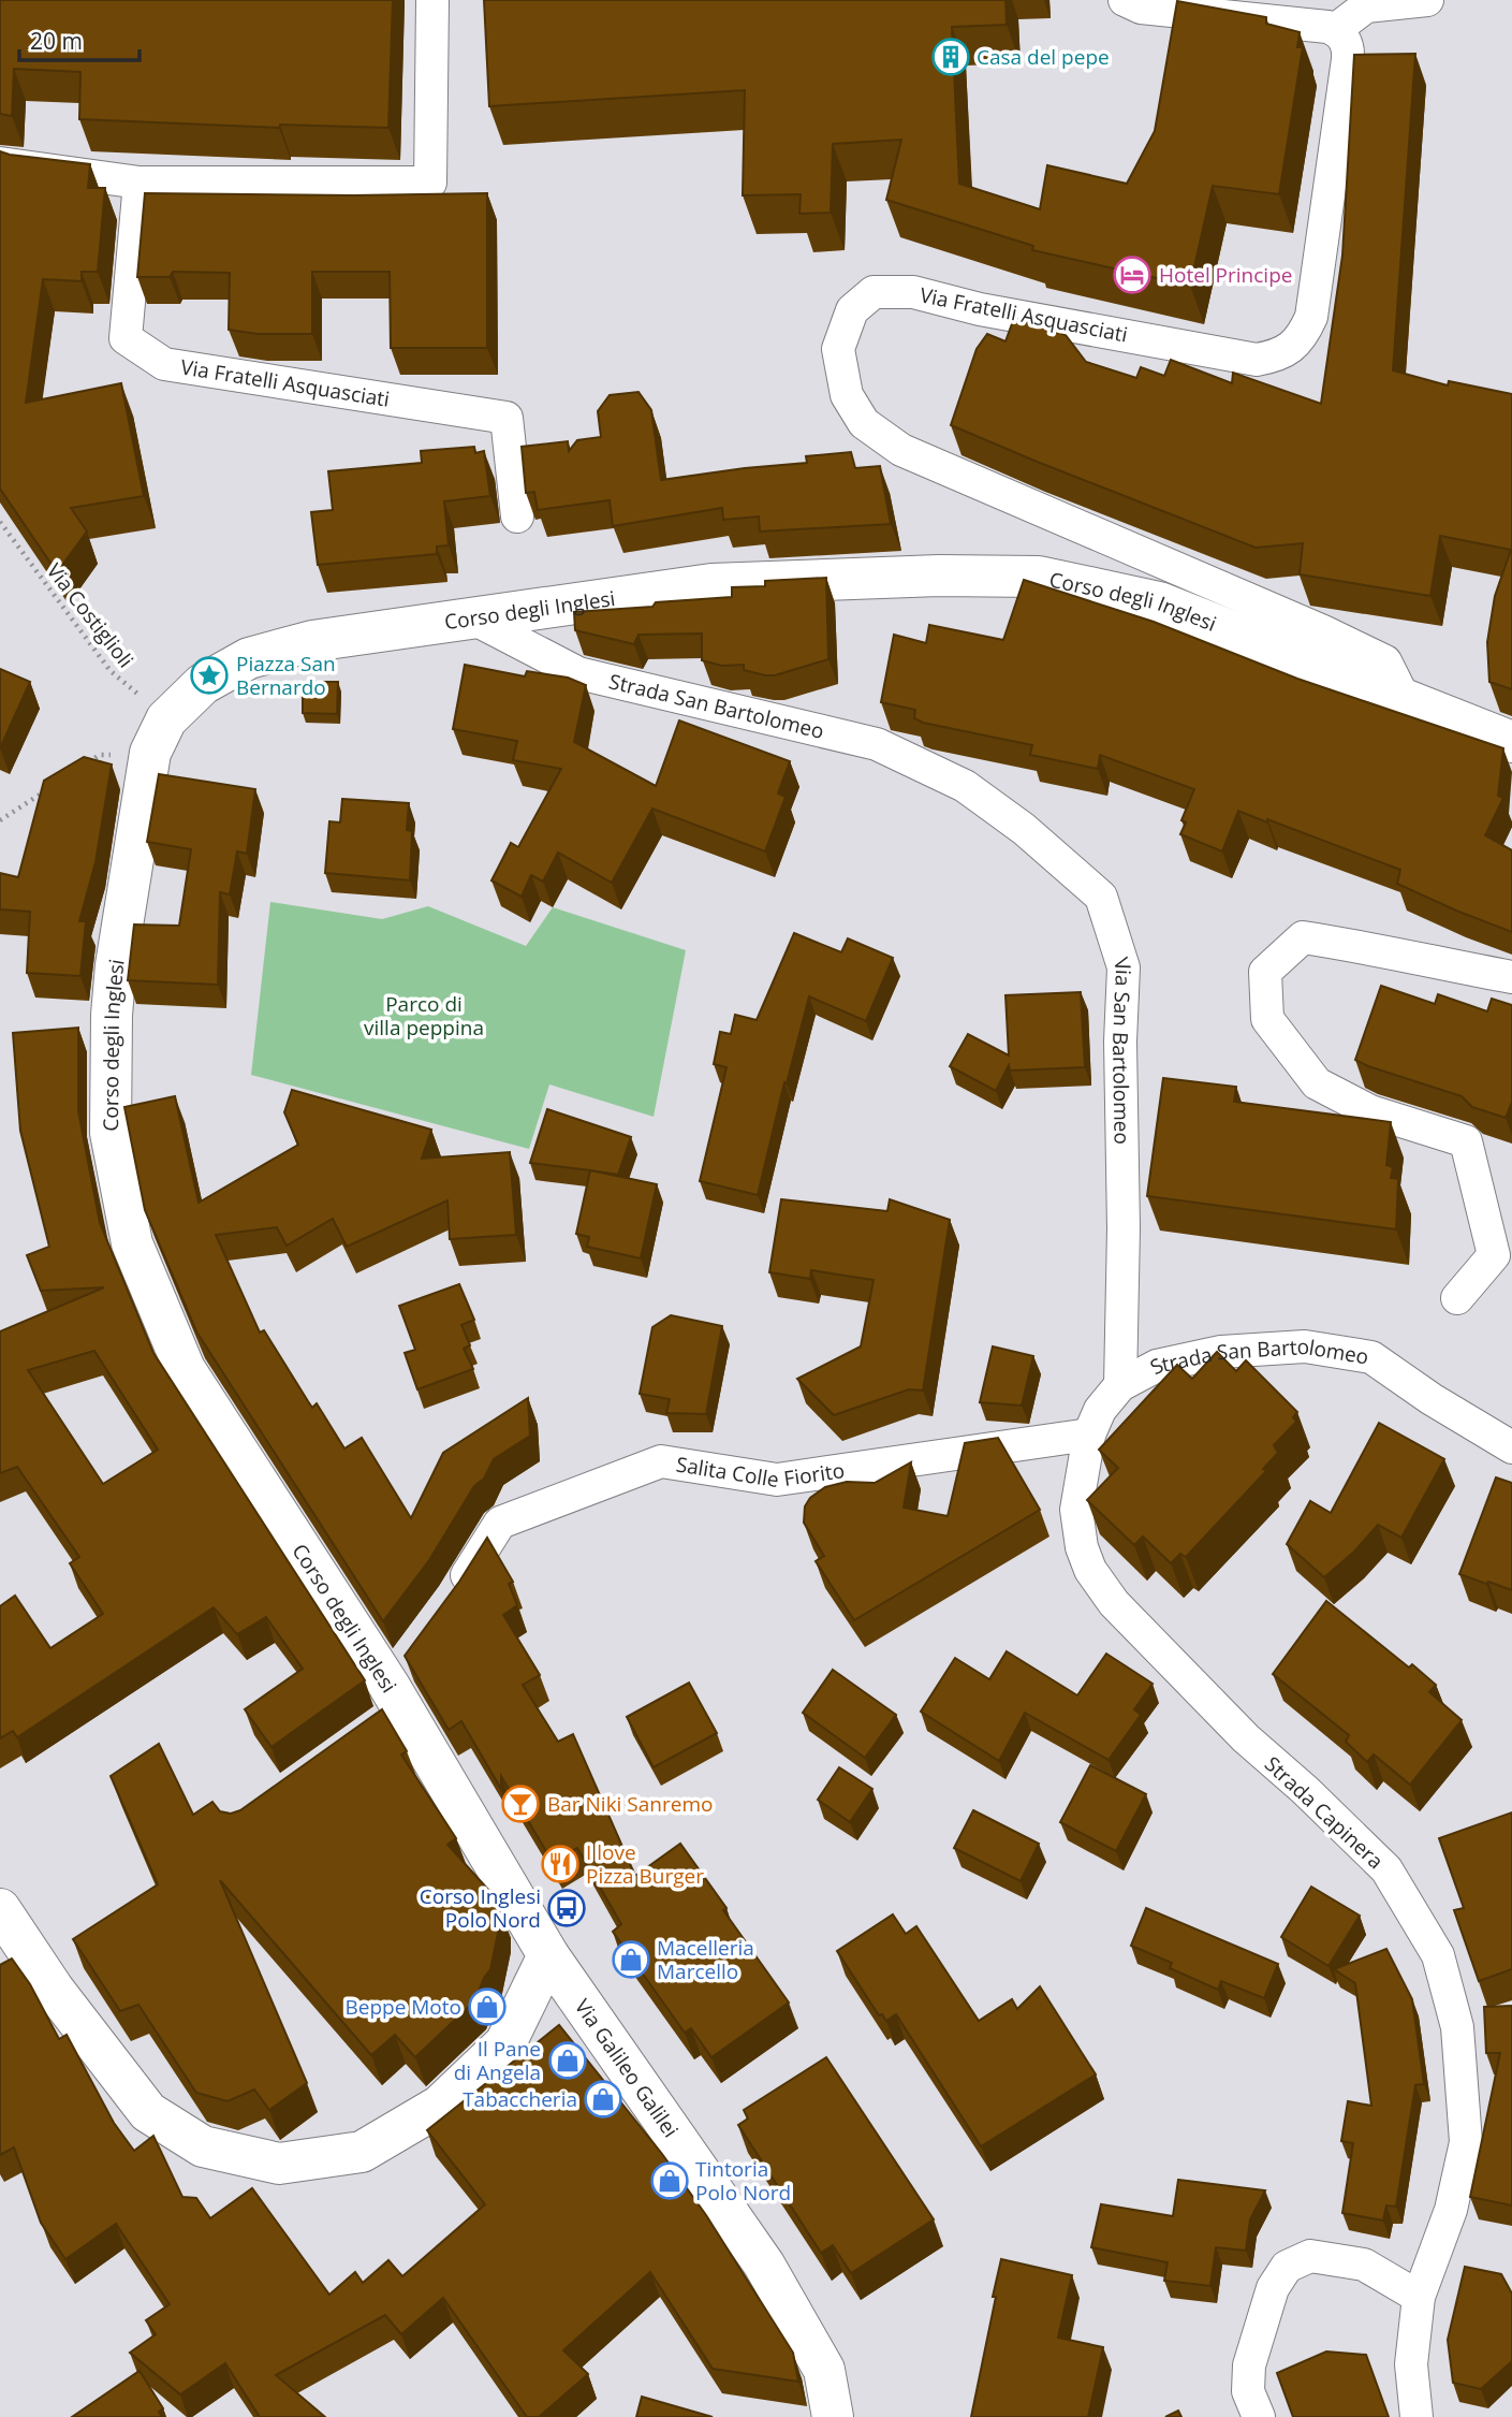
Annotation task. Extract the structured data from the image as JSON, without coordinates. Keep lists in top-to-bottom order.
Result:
{
  "streets": {
    "main road": ["Corso degli Inglesi", "Via Galileo Galilei"],
    "street": [
      "Via Fratelli Asquasciati",
      "Strada San Bartolomeo",
      "Via San Bartolomeo",
      "Salita Colle Fiorito",
      "Strada Capinera"
    ],
    "path": ["Via Costiglioli"]
  },
  "crossings": [
    ["Via Fratelli Asquasciati", "Corso degli Inglesi"],
    ["Corso degli Inglesi", "Via Costiglioli"],
    ["Corso degli Inglesi", "Strada San Bartolomeo"],
    ["Corso degli Inglesi", "Via Galileo Galilei"],
    ["Strada San Bartolomeo", "Via San Bartolomeo"],
    ["Strada San Bartolomeo", "Strada Capinera"],
    ["Via San Bartolomeo", "Strada Capinera"],
    ["Salita Colle Fiorito", "Strada Capinera"]
  ],
  "parks": ["Parco di villa peppina"],
  "places": {
    "building": ["Casa del pepe"],
    "hotel": ["Hotel Principe"],
    "place": ["Piazza San Bernardo"],
    "bar": ["Bar Niki Sanremo"],
    "restaurant": ["I love Pizza Burger"],
    "bus stop": ["Corso Inglesi Polo Nord"],
    "shop": [
      "Macelleria Marcello",
      "Beppe Moto",
      "Il Pane di Angela",
      "Tabaccheria",
      "Tintoria Polo Nord"
    ]
  },
  "scale_bar": "20 m"
}
